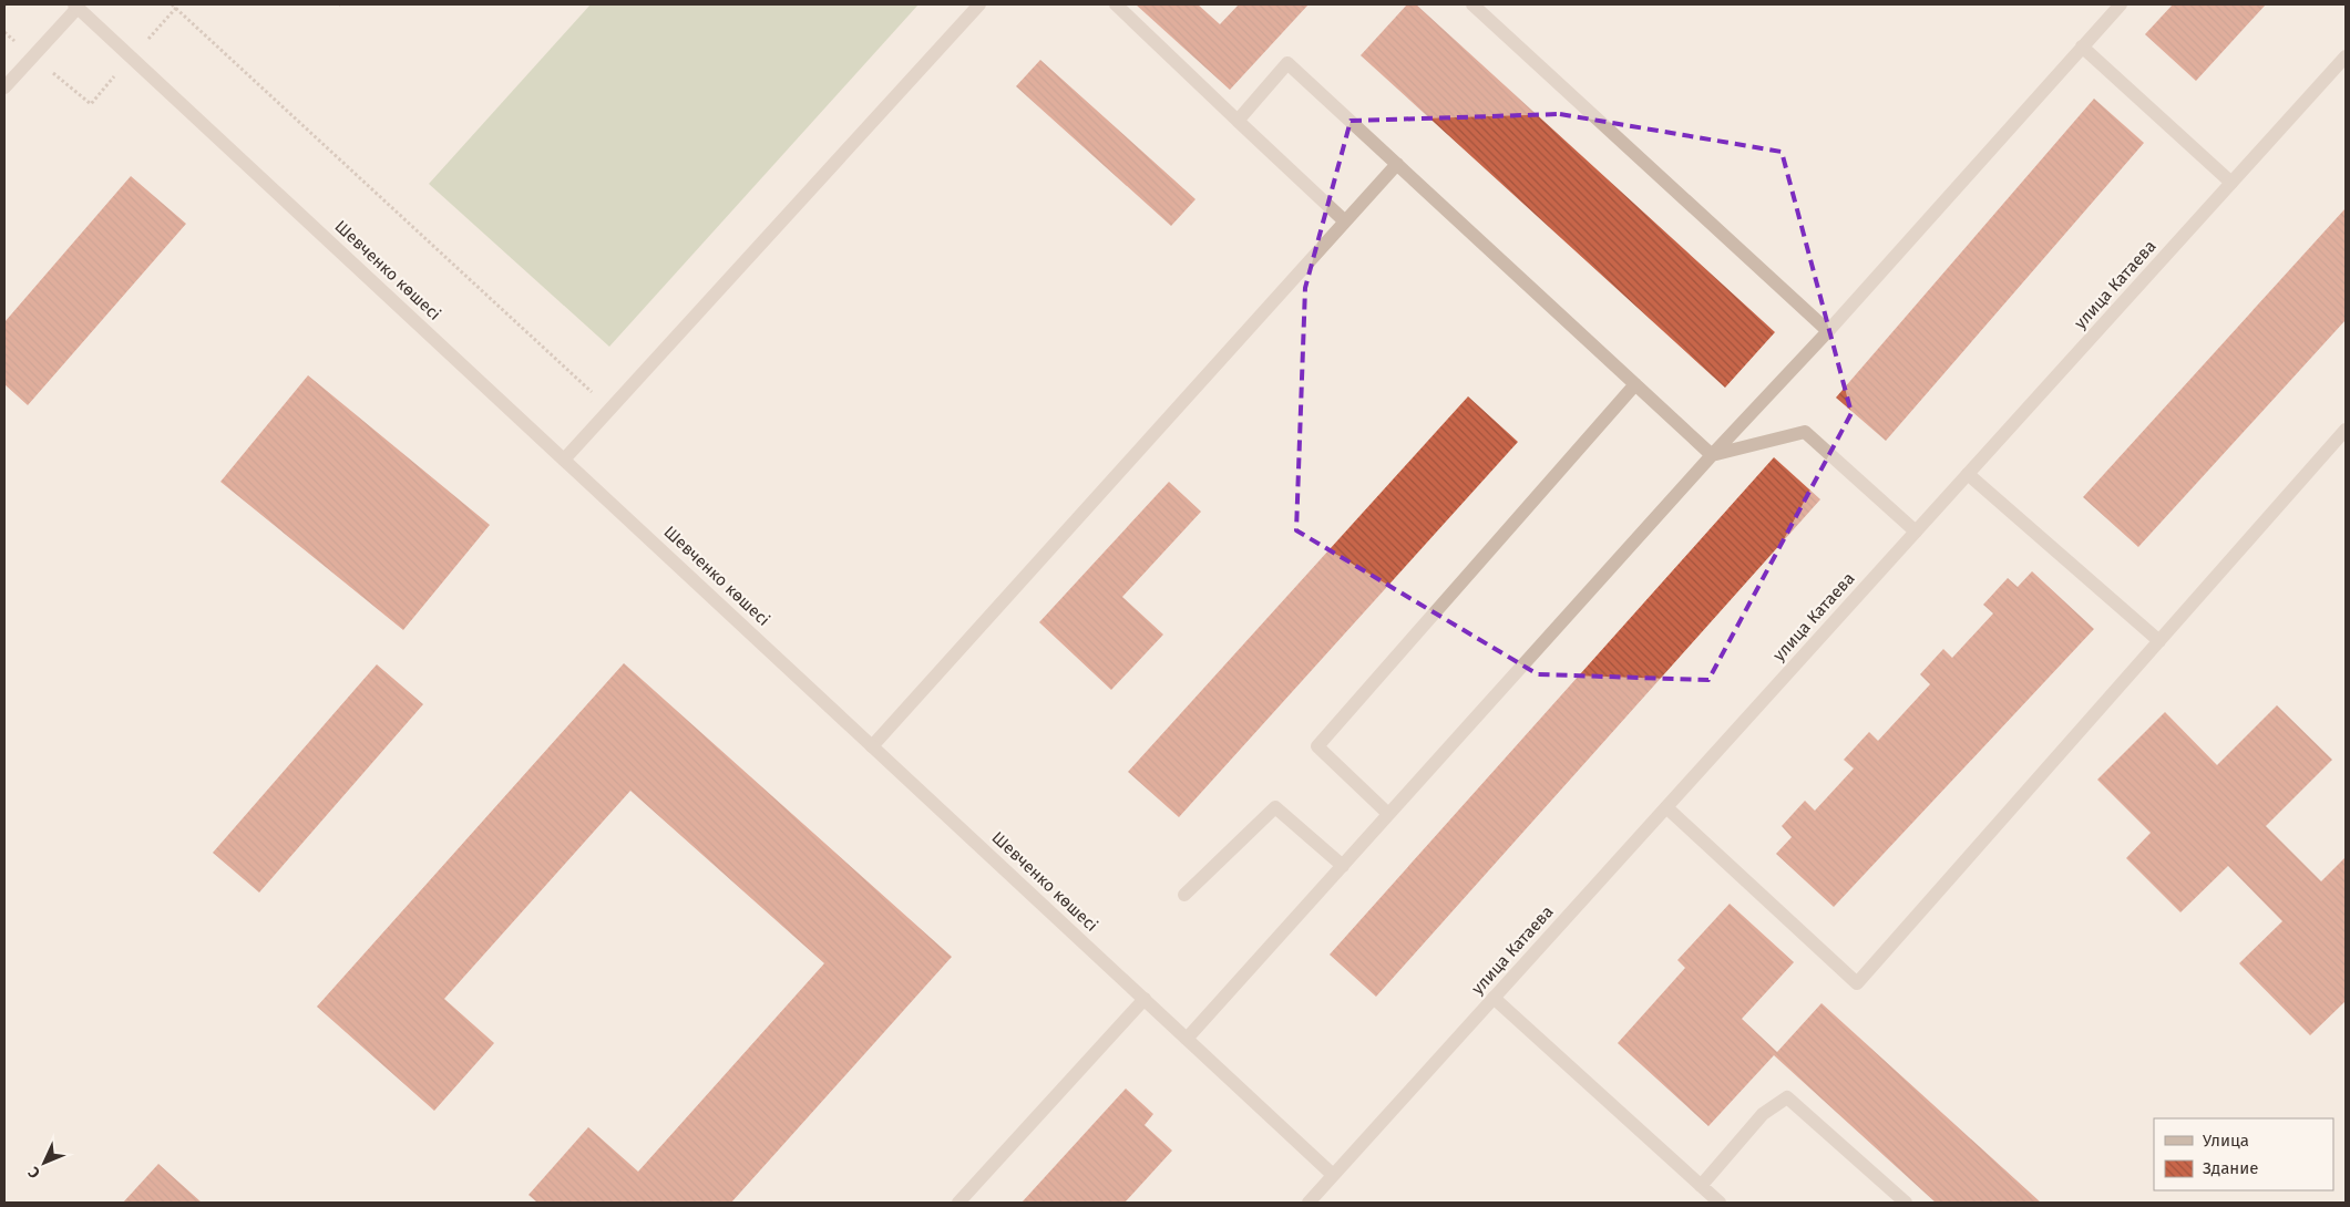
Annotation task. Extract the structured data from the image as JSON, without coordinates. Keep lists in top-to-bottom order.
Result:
{
  "streets": {
    "street": ["Шевченко көшесі", "улица Катаева"]
  },
  "crossings": [
    ["Шевченко көшесі", "улица Катаева"]
  ],
  "legend": ["Улица", "Здание"],
  "north": "bottom left"
}
